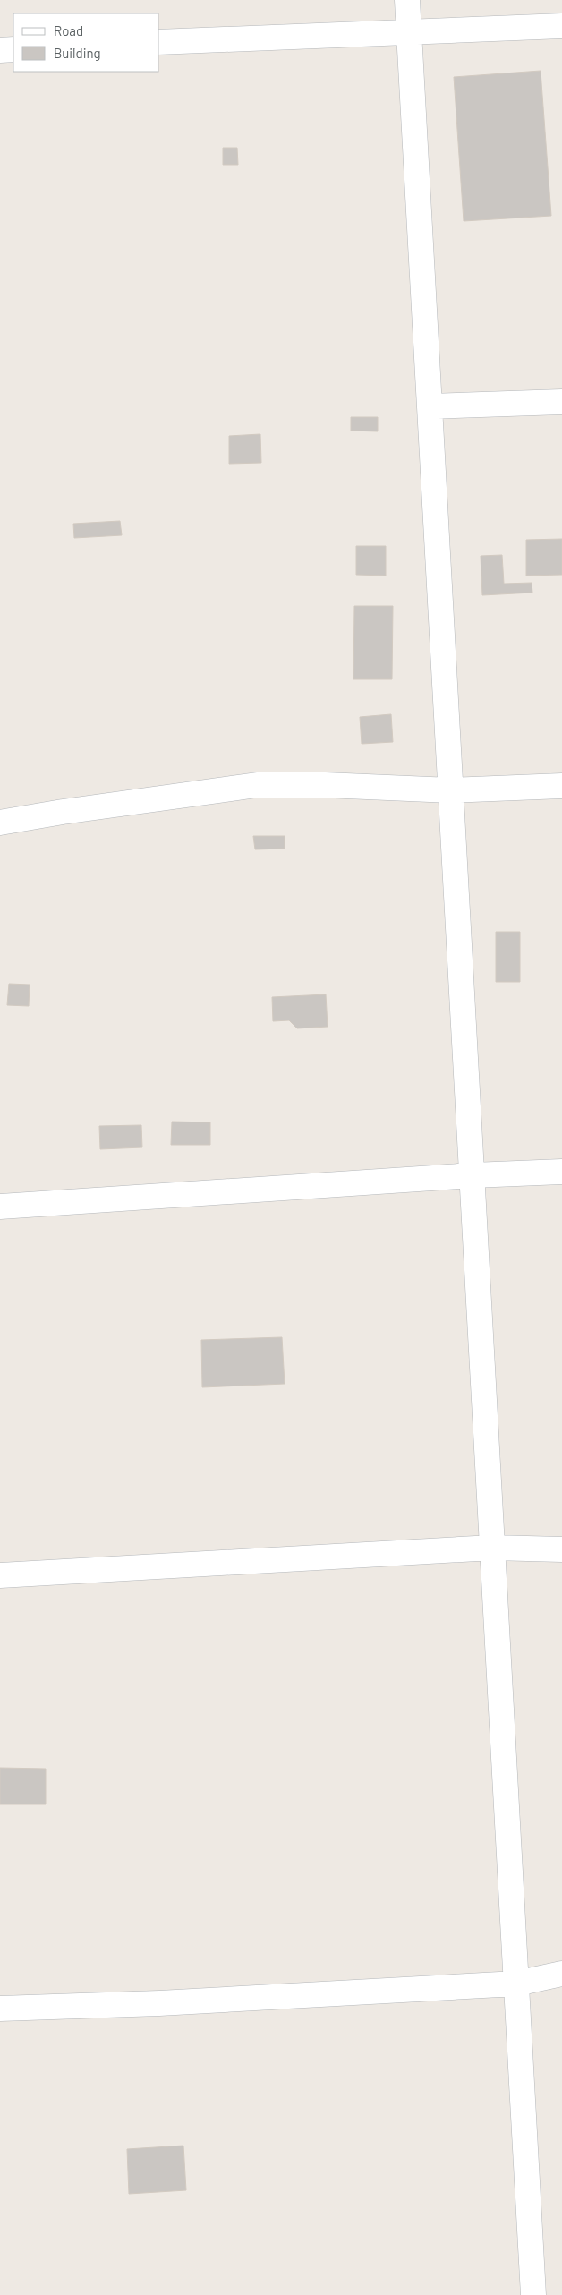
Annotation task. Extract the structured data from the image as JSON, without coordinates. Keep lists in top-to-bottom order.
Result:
{
  "legend": ["Road", "Building"]
}
